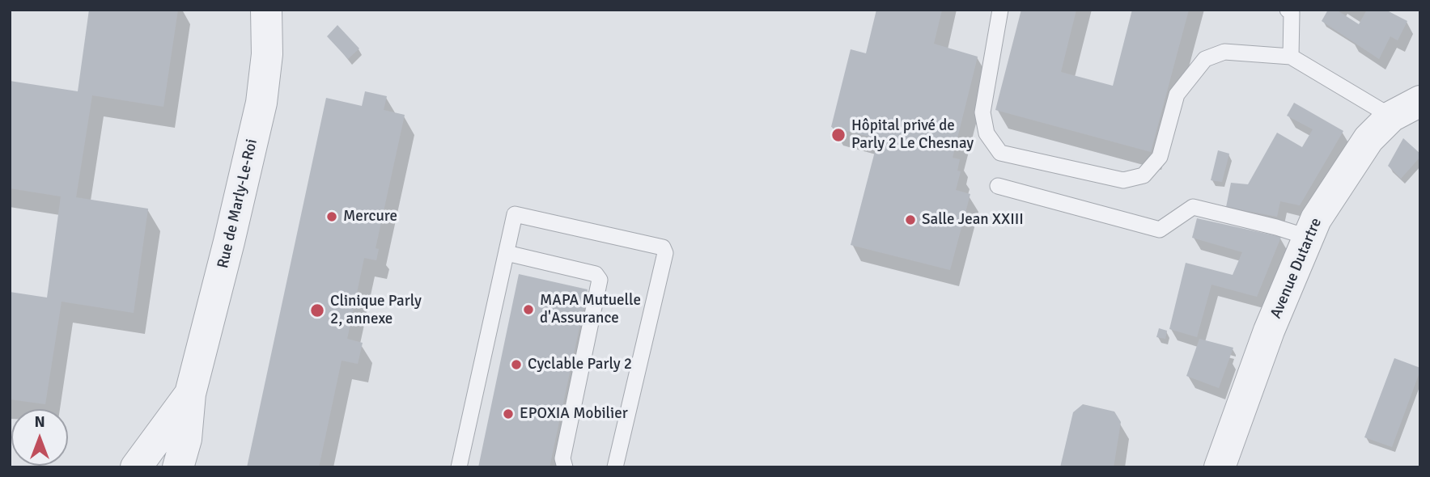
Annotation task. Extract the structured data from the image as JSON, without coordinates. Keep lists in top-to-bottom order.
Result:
{
  "streets": {
    "street": ["Rue de Marly-Le-Roi", "Avenue Dutartre"]
  },
  "places": [
    "Hôpital privé de Parly 2 Le Chesnay",
    "Mercure",
    "Salle Jean XXIII",
    "MAPA Mutuelle d'Assurance",
    "Clinique Parly 2, annexe",
    "Cyclable Parly 2",
    "EPOXIA Mobilier"
  ],
  "north": "top"
}
